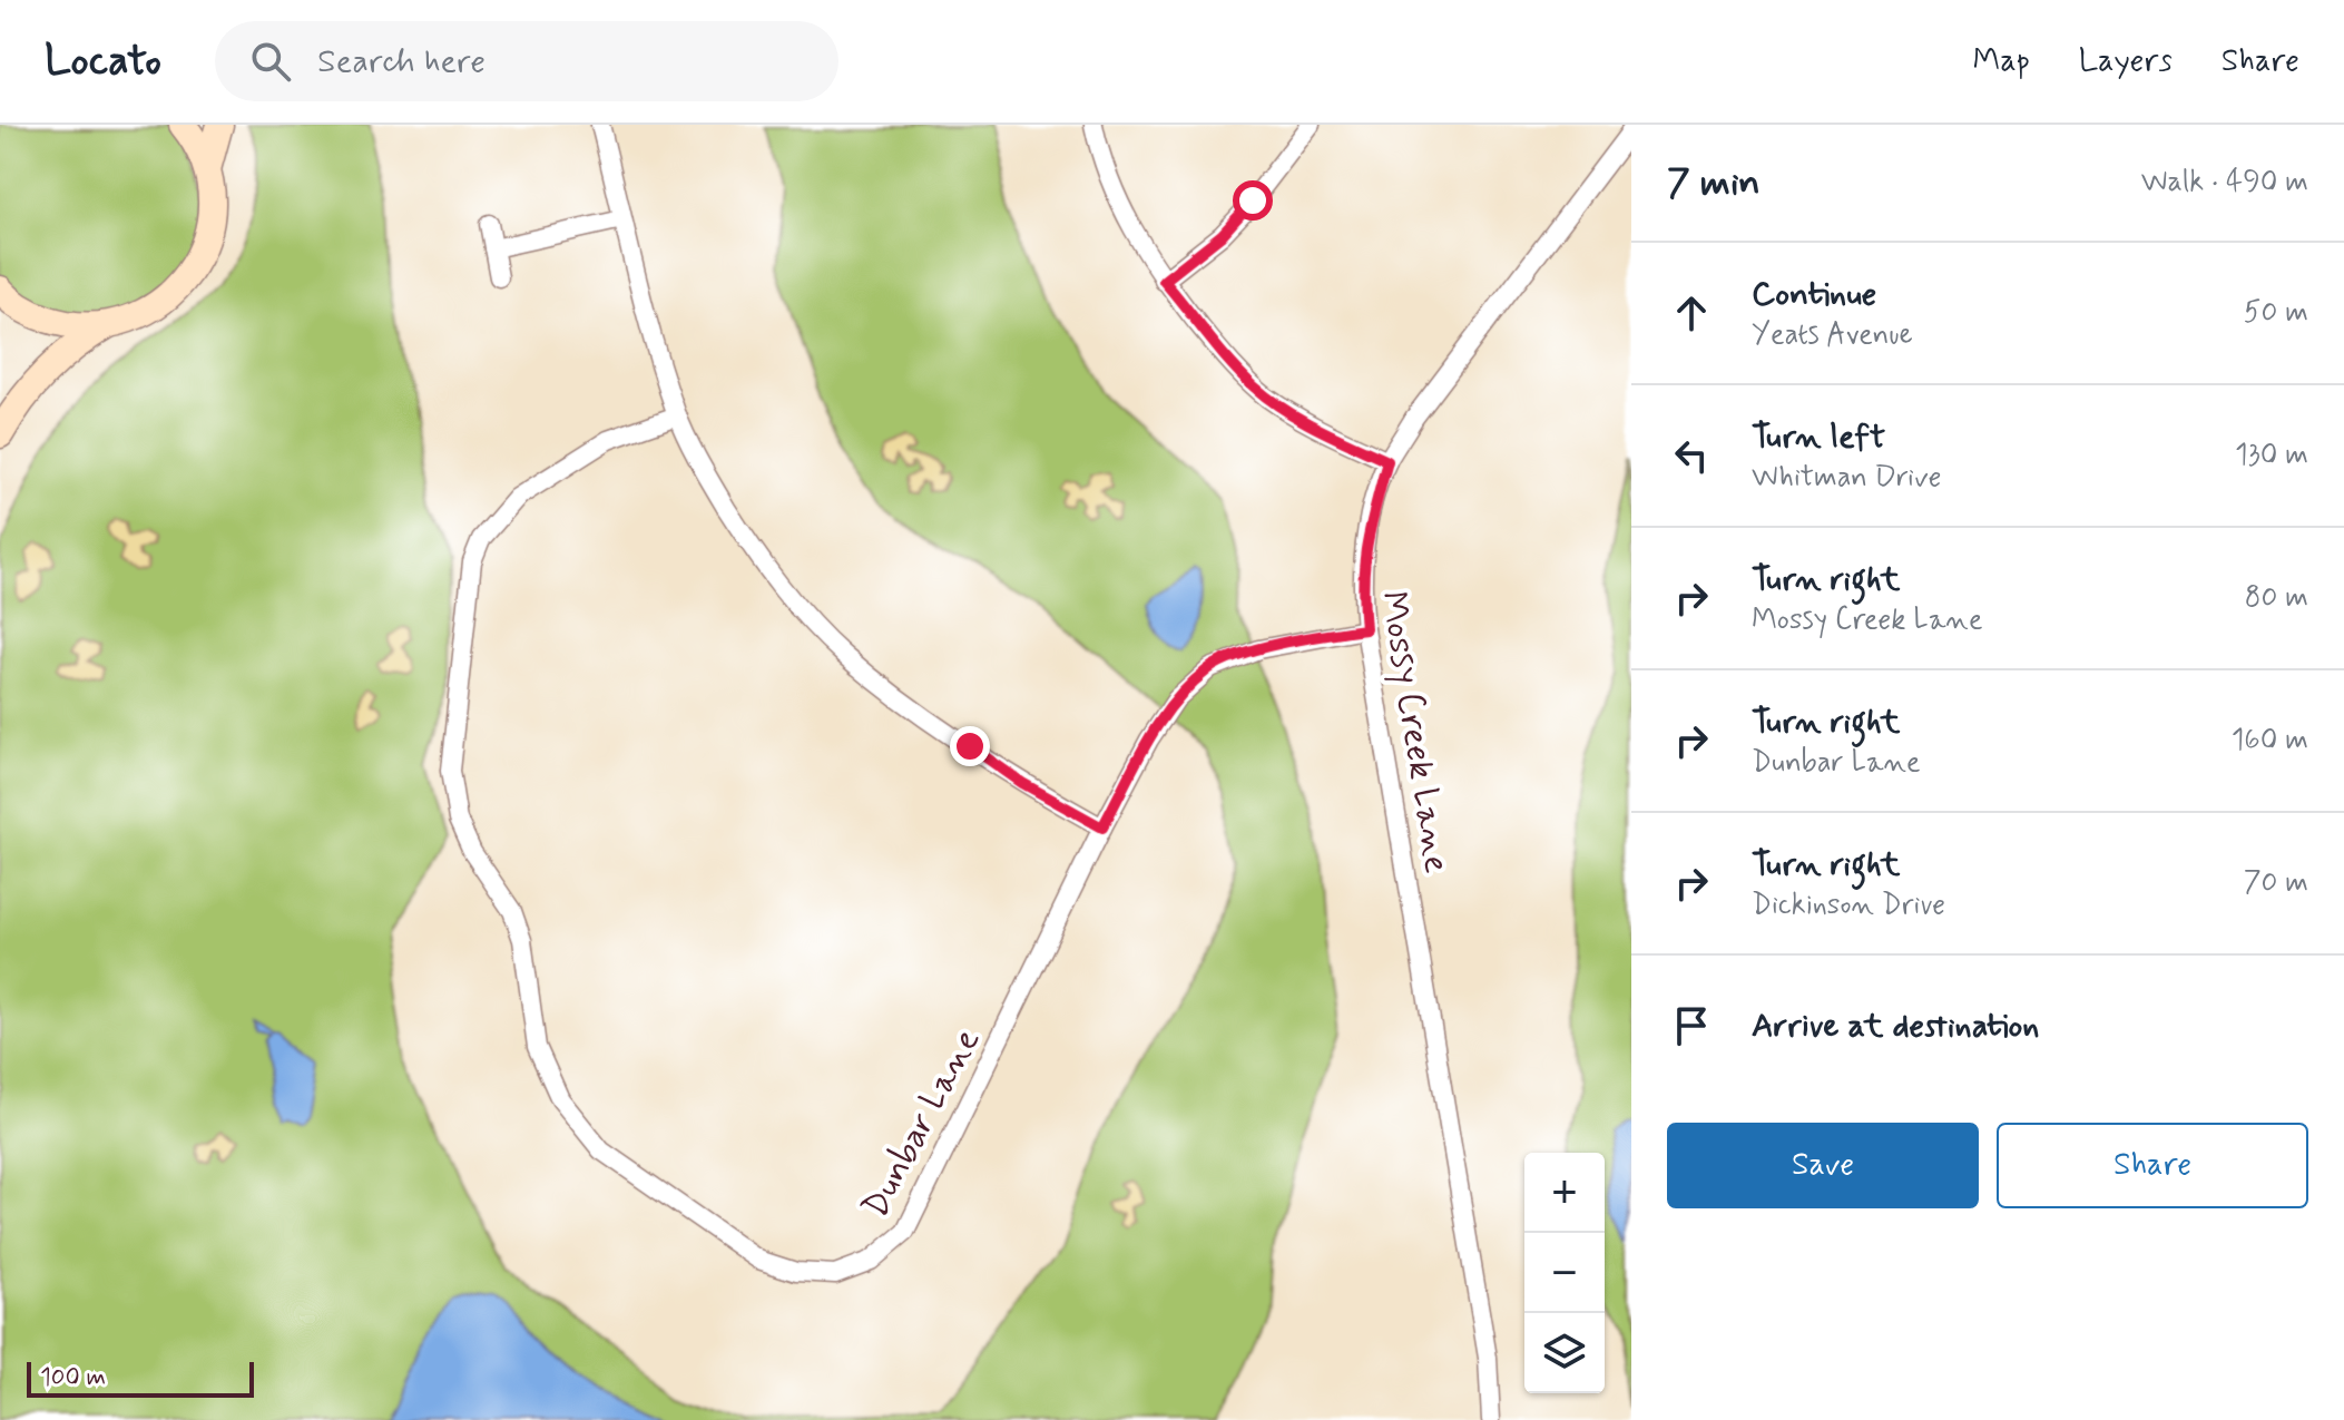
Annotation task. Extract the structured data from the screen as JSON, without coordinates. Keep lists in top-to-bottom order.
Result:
{
  "streets": {
    "street": ["Mossy Creek Lane", "Dunbar Lane"]
  },
  "crossings": [
    ["Mossy Creek Lane", "Dunbar Lane"]
  ],
  "scale_bar": "100 m",
  "page": {
    "header": "Locato",
    "search": "Search here",
    "nav": ["Map", "Layers", "Share"],
    "heading": ["7 min", "Walk · 490 m"],
    "list": [
      ["Continue", "Yeats Avenue", "50 m"],
      ["Turn left", "Whitman Drive", "130 m"],
      ["Turn right", "Mossy Creek Lane", "80 m"],
      ["Turn right", "Dunbar Lane", "160 m"],
      ["Turn right", "Dickinson Drive", "70 m"],
      "Arrive at destination"
    ],
    "buttons": ["Save", "Share"],
    "map_buttons": ["+", "−"],
    "scale": "100 m"
  }
}
